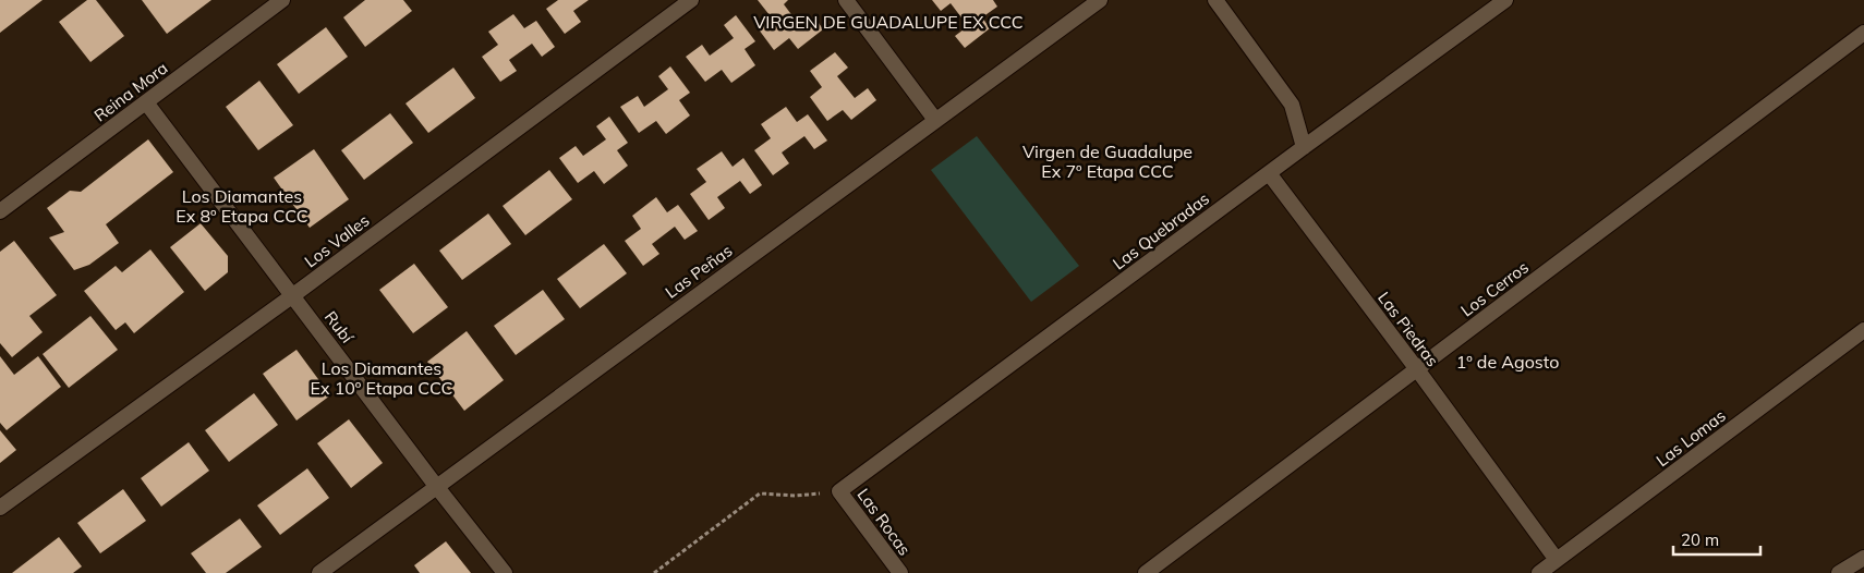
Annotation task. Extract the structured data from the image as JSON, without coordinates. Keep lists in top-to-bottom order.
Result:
{
  "streets": {
    "street": [
      "Reina Mora",
      "Las Quebradas",
      "Los Valles",
      "Las Peñas",
      "Los Cerros",
      "Rubí",
      "Las Piedras",
      "Las Lomas",
      "Las Rocas"
    ]
  },
  "crossings": [
    ["Reina Mora", "Rubí"],
    ["Las Quebradas", "Las Piedras"],
    ["Las Quebradas", "Las Rocas"],
    ["Los Valles", "Rubí"],
    ["Las Peñas", "Rubí"],
    ["Los Cerros", "Las Piedras"],
    ["Las Piedras", "Las Lomas"]
  ],
  "districts": [
    "VIRGEN DE GUADALUPE EX CCC",
    "Virgen de Guadalupe Ex 7º Etapa CCC",
    "Los Diamantes Ex 8º Etapa CCC",
    "1º de Agosto",
    "Los Diamantes Ex 10º Etapa CCC"
  ],
  "scale_bar": "20 m"
}
